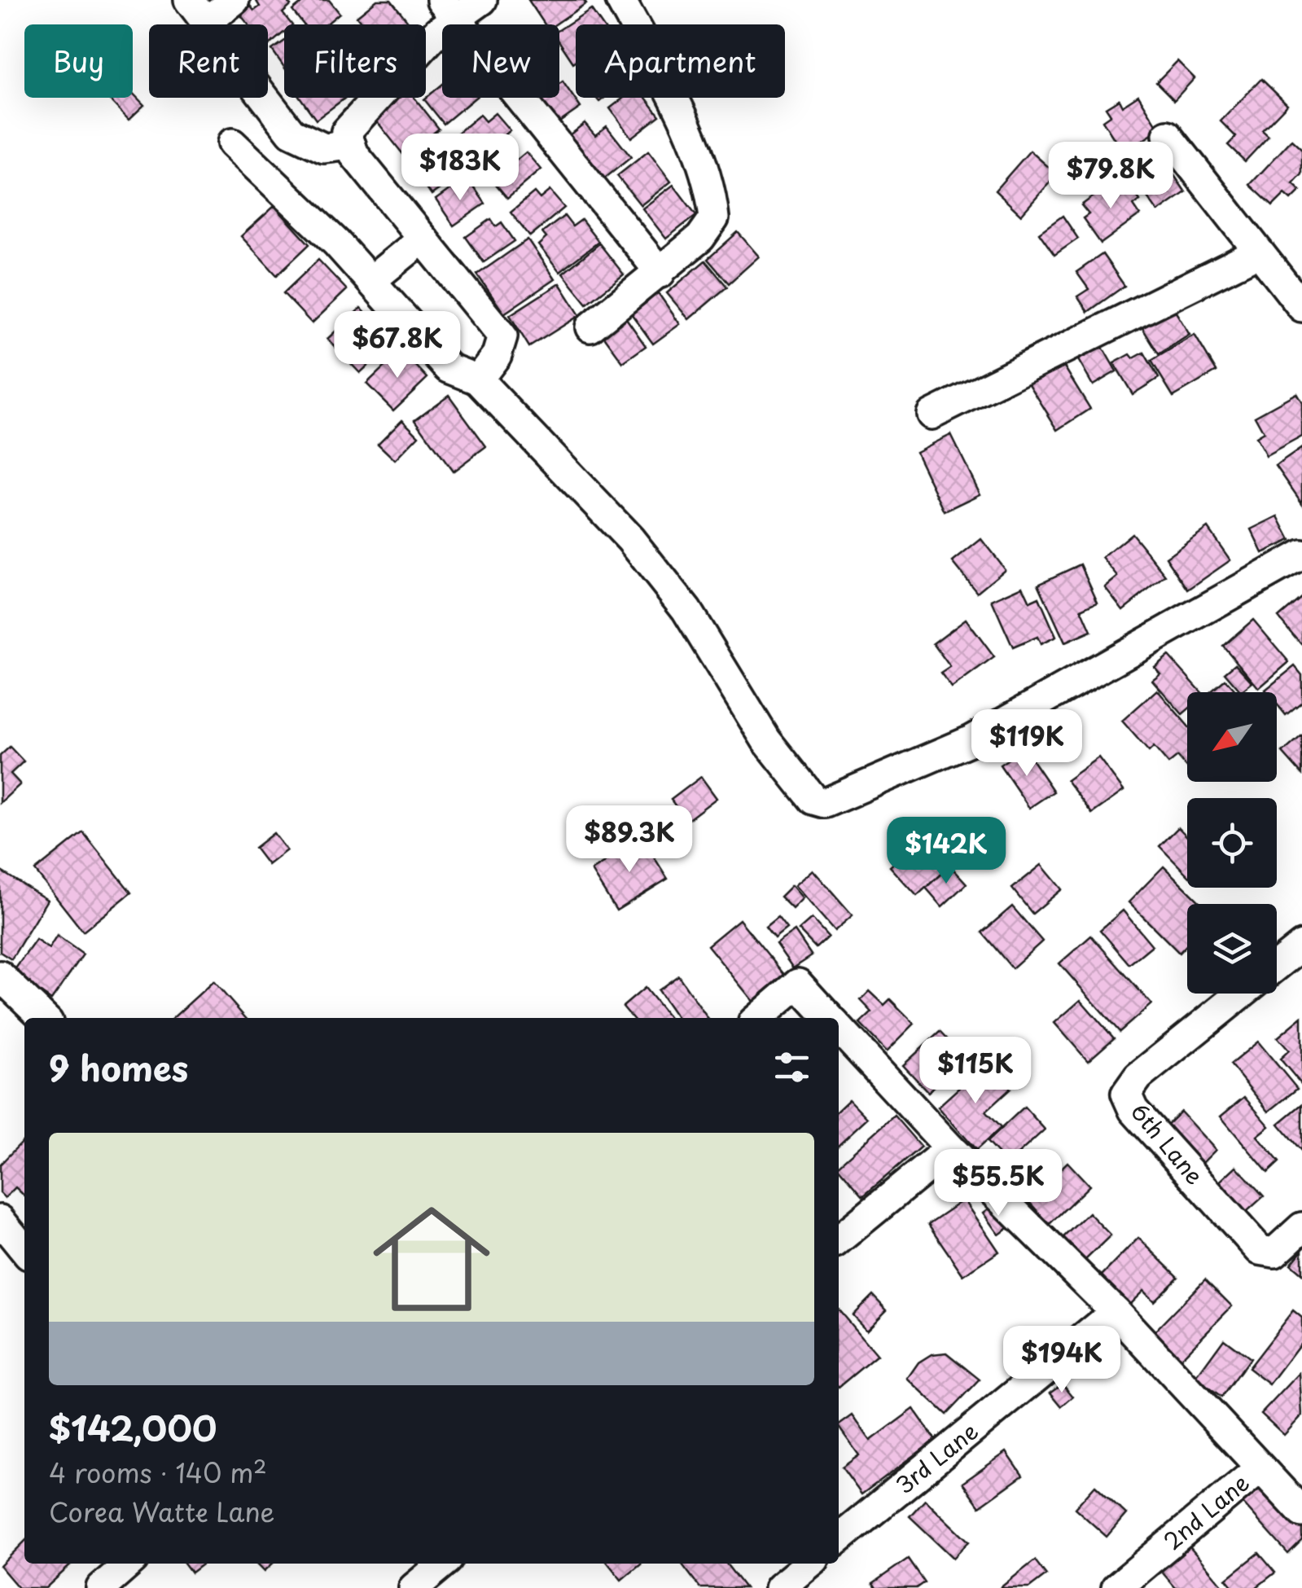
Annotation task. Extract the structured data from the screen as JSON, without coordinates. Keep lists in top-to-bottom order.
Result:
{
  "streets": {
    "street": ["6th Lane", "3rd Lane", "2nd Lane"]
  },
  "north": "bottom left",
  "page": {
    "chip": [
      "Buy",
      "Rent",
      "Filters",
      "New",
      "Apartment"
    ],
    "price": [
      "$183K",
      "$79.8K",
      "$67.8K",
      "$119K",
      "$89.3K",
      "$142K",
      "$115K",
      "$55.5K",
      "$194K"
    ],
    "heading": "9 homes",
    "list": [
      {
        "name": "$142,000",
        "note": "4 rooms · 140 m² · Corea Watte Lane"
      }
    ]
  }
}
